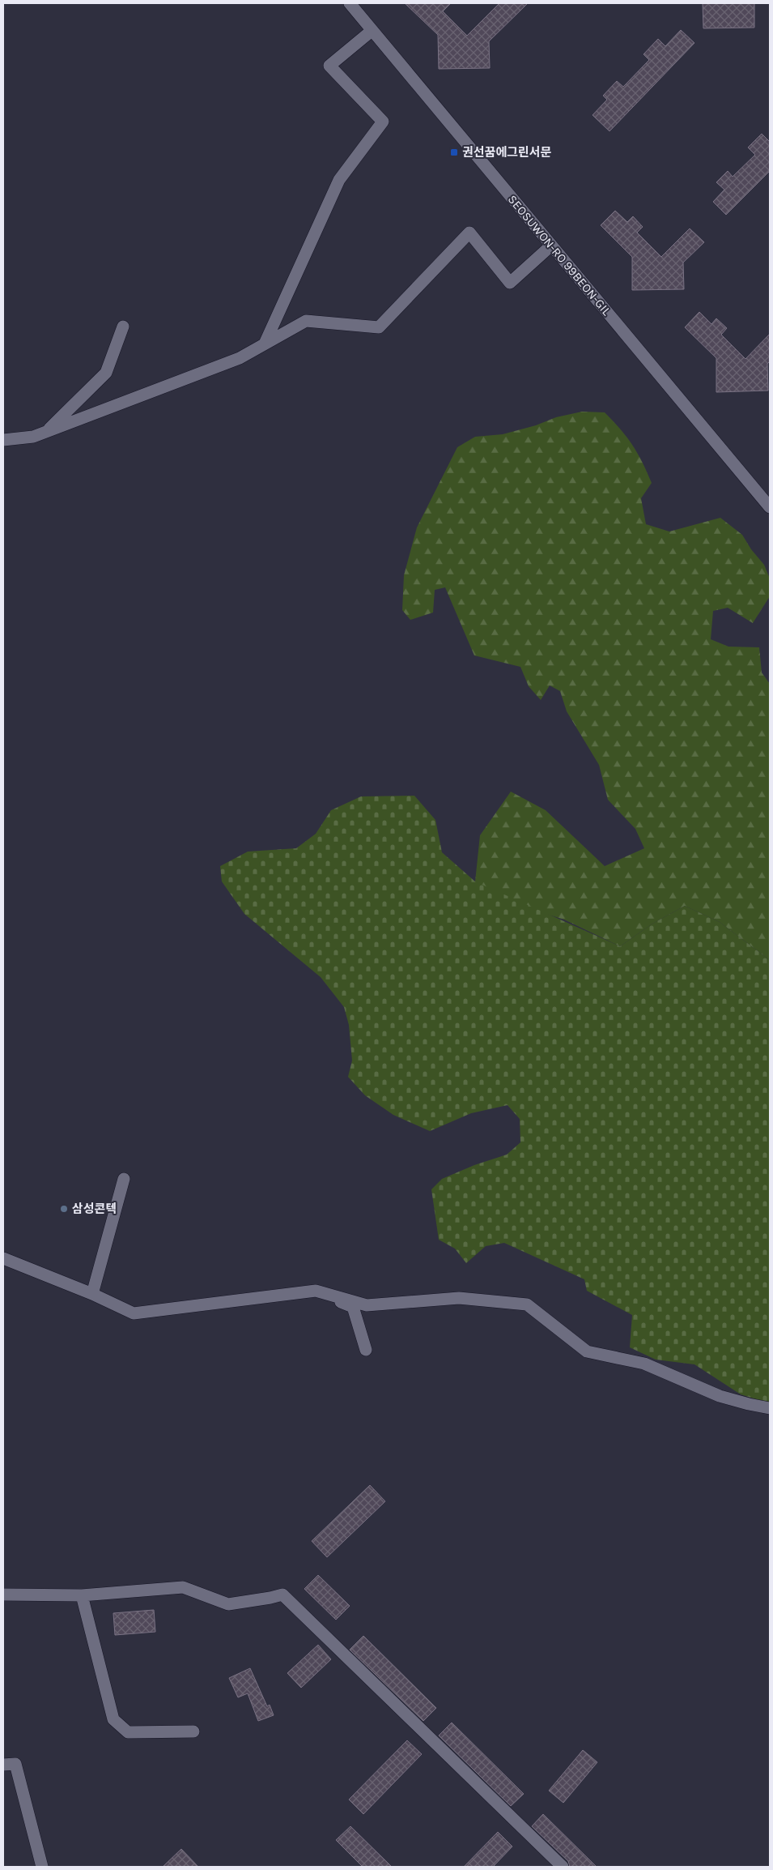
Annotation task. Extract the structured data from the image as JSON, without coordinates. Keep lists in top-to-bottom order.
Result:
{
  "streets": {
    "street": ["SEOSUWON-RO 99BEON-GIL"]
  },
  "places": {
    "transit": ["권선꿈에그린서문"],
    "other": ["삼성콘텍"]
  }
}
